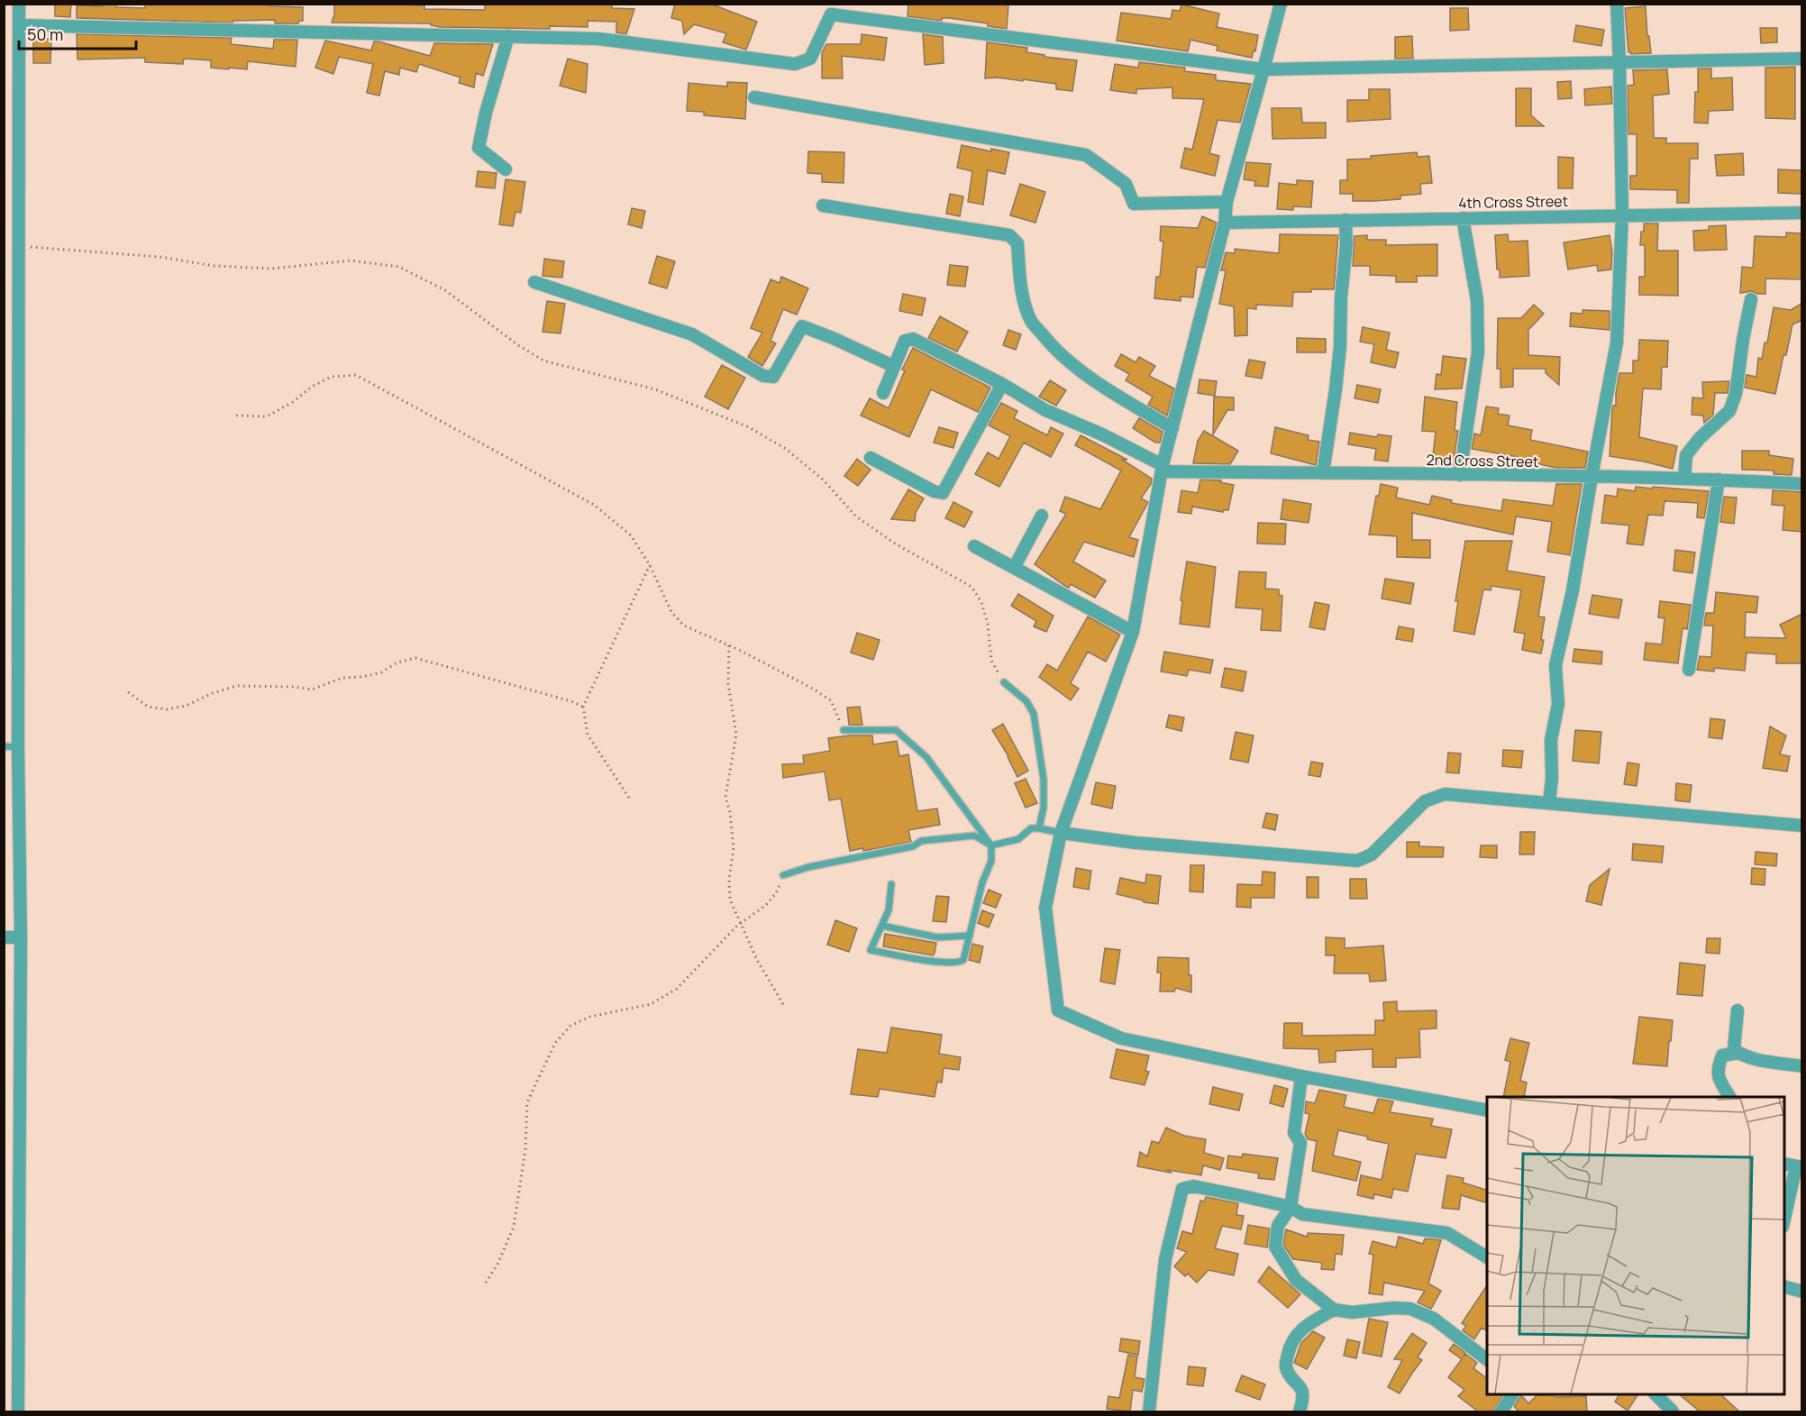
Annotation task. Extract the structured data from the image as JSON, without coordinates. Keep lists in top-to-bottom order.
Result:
{
  "streets": {
    "street": ["4th Cross Street", "2nd Cross Street"]
  },
  "scale_bar": "50 m"
}
